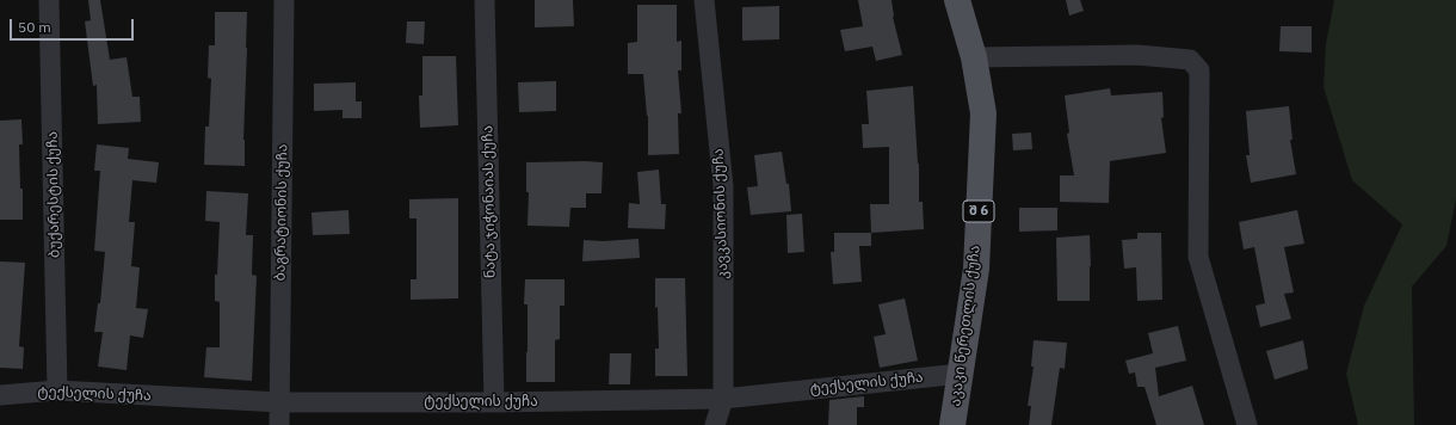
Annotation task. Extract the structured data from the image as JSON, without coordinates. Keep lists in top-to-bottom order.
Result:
{
  "streets": {
    "main road": ["შ 6", "აკაკი წერეთლის ქუჩა"],
    "street": [
      "ბუქარესტის ქუჩა",
      "ნატა ჯიჭონაიას ქუჩა",
      "ბაგრატიონის ქუჩა",
      "კავკასიონის ქუჩა",
      "ტექსელის ქუჩა"
    ]
  },
  "crossings": [
    ["ბუქარესტის ქუჩა", "ტექსელის ქუჩა"],
    ["ნატა ჯიჭონაიას ქუჩა", "ტექსელის ქუჩა"],
    ["ბაგრატიონის ქუჩა", "ტექსელის ქუჩა"],
    ["კავკასიონის ქუჩა", "ტექსელის ქუჩა"],
    ["აკაკი წერეთლის ქუჩა", "ტექსელის ქუჩა"]
  ],
  "scale_bar": "50 m"
}
